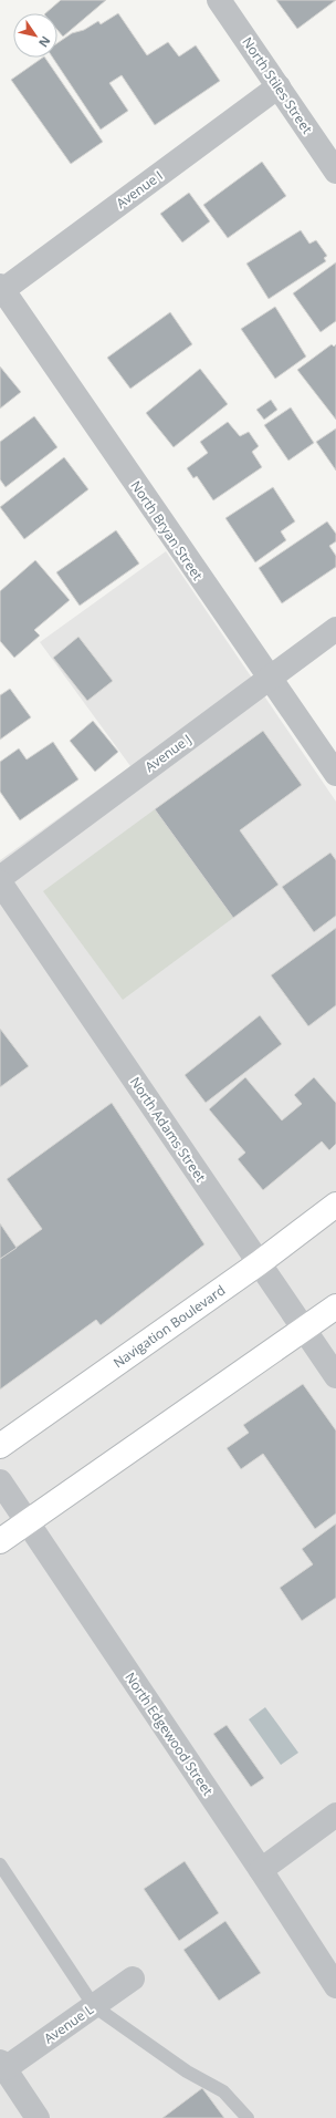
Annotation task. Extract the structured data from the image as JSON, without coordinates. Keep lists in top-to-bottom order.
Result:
{
  "streets": {
    "main road": ["Navigation Boulevard"],
    "street": [
      "North Stiles Street",
      "Avenue I",
      "North Bryan Street",
      "Avenue J",
      "North Adams Street",
      "North Edgewood Street",
      "Avenue L"
    ]
  },
  "crossings": [
    ["North Stiles Street", "Avenue I"],
    ["Avenue I", "North Bryan Street"],
    ["North Bryan Street", "Avenue J"],
    ["North Adams Street", "Navigation Boulevard"]
  ],
  "north": "bottom right"
}
